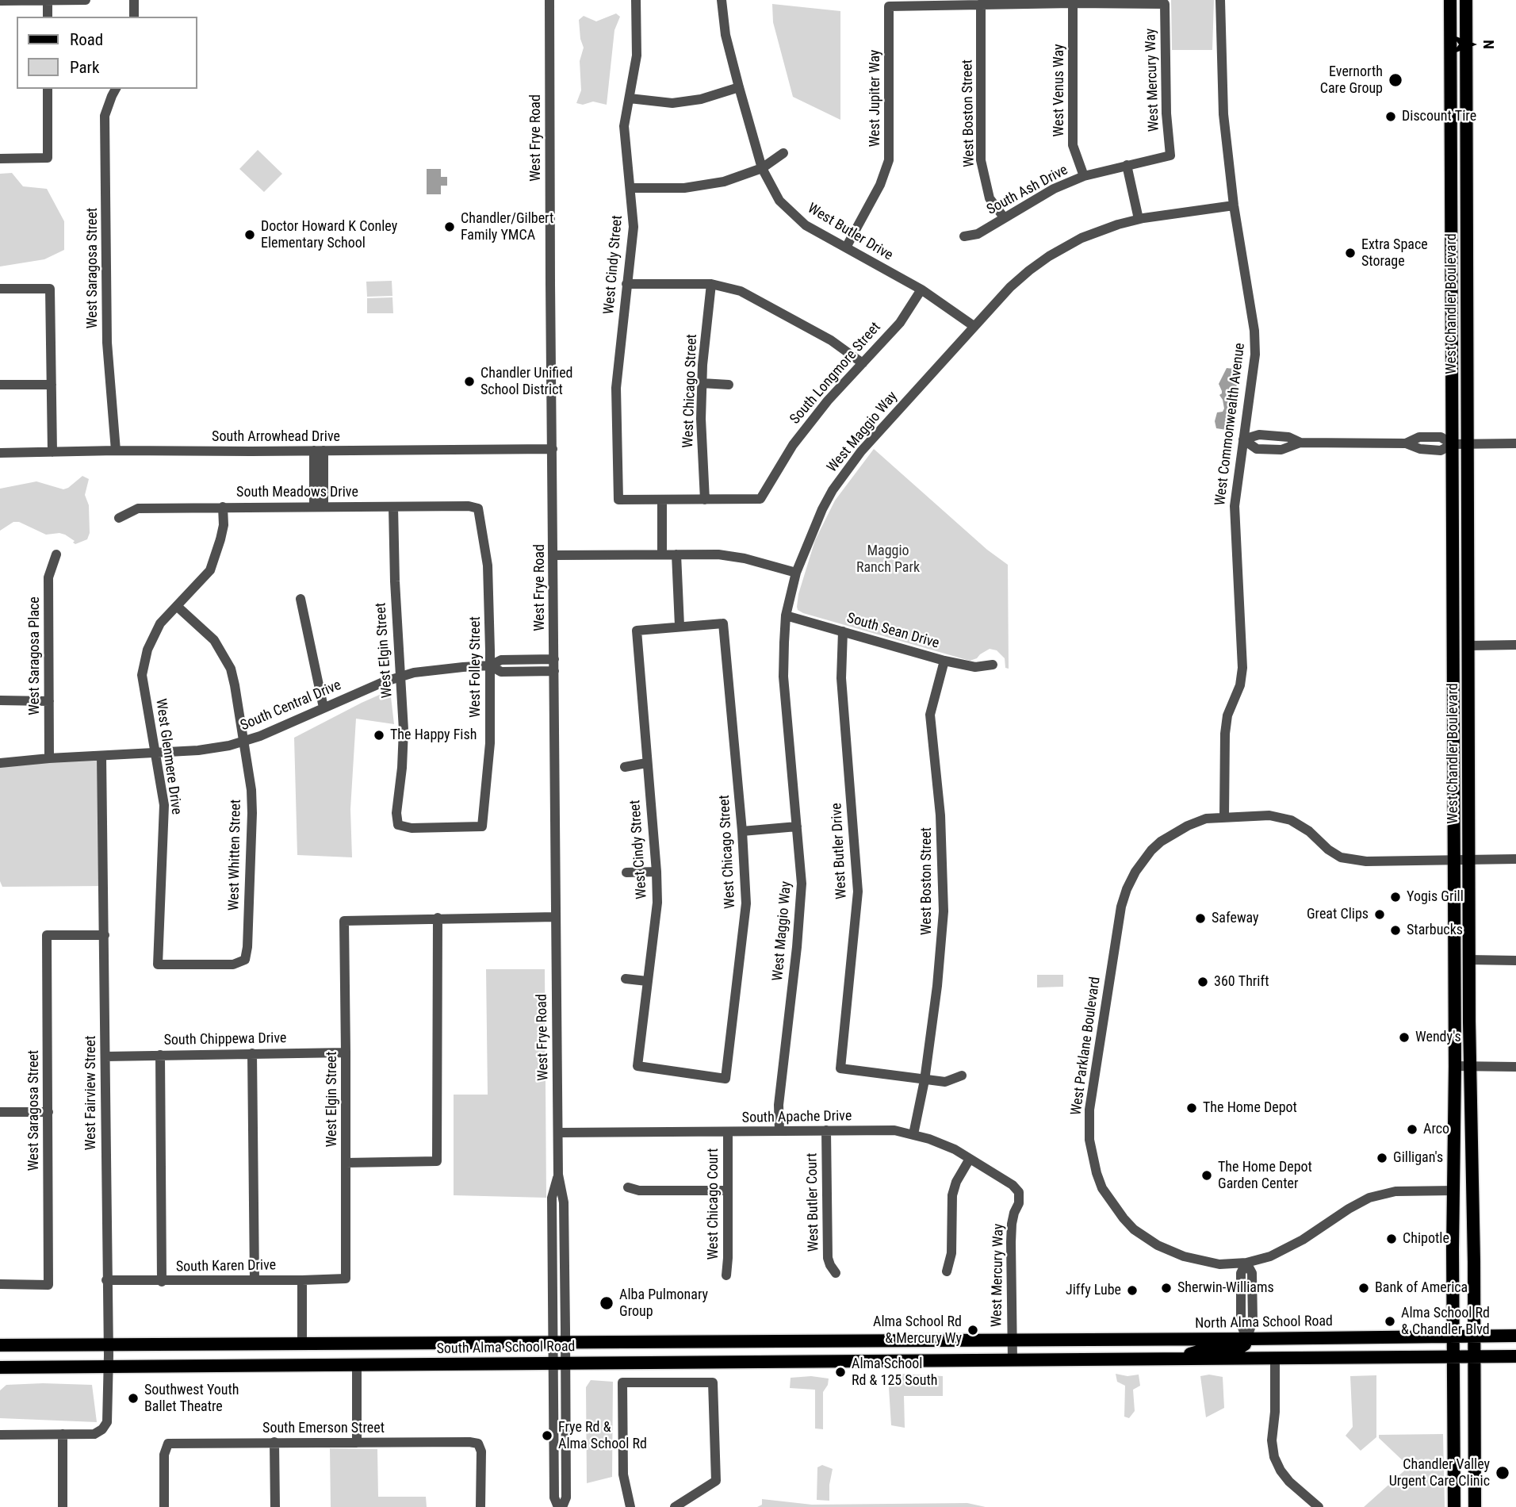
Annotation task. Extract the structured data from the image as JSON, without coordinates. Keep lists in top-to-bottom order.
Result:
{
  "streets": {
    "main road": ["West Chandler Boulevard", "North Alma School Road", "South Alma School Road"],
    "street": [
      "West Mercury Way",
      "West Venus Way",
      "West Jupiter Way",
      "West Boston Street",
      "West Frye Road",
      "South Ash Drive",
      "West Butler Drive",
      "West Cindy Street",
      "West Saragosa Street",
      "South Longmore Street",
      "West Chicago Street",
      "West Commonwealth Avenue",
      "West Maggio Way",
      "South Arrowhead Drive",
      "South Meadows Drive",
      "South Sean Drive",
      "West Elgin Street",
      "West Saragosa Place",
      "West Folley Street",
      "South Central Drive",
      "West Glenmere Drive",
      "West Whitten Street",
      "South Chippewa Drive",
      "West Parklane Boulevard",
      "West Fairview Street",
      "South Apache Drive",
      "West Butler Court",
      "West Chicago Court",
      "South Karen Drive",
      "South Emerson Street"
    ]
  },
  "crossings": [
    ["West Mercury Way", "West Venus Way"],
    ["West Mercury Way", "South Ash Drive"],
    ["West Mercury Way", "South Apache Drive"],
    ["West Mercury Way", "North Alma School Road"],
    ["West Mercury Way", "South Alma School Road"],
    ["West Venus Way", "South Ash Drive"],
    ["West Jupiter Way", "West Boston Street"],
    ["West Jupiter Way", "West Butler Drive"],
    ["West Boston Street", "South Ash Drive"],
    ["West Boston Street", "West Butler Drive"],
    ["West Boston Street", "South Sean Drive"],
    ["West Boston Street", "South Apache Drive"],
    ["West Frye Road", "South Arrowhead Drive"],
    ["West Frye Road", "South Central Drive"],
    ["West Frye Road", "South Apache Drive"],
    ["West Frye Road", "South Alma School Road"],
    ["West Butler Drive", "South Longmore Street"],
    ["West Butler Drive", "West Maggio Way"],
    ["West Butler Drive", "South Sean Drive"],
    ["West Cindy Street", "South Longmore Street"],
    ["West Cindy Street", "West Chicago Street"],
    ["West Saragosa Street", "South Arrowhead Drive"],
    ["West Saragosa Street", "West Fairview Street"],
    ["West Chandler Boulevard", "West Parklane Boulevard"],
    ["West Chandler Boulevard", "North Alma School Road"],
    ["South Longmore Street", "West Chicago Street"],
    ["West Commonwealth Avenue", "West Maggio Way"],
    ["West Commonwealth Avenue", "West Parklane Boulevard"],
    ["West Maggio Way", "South Sean Drive"],
    ["West Maggio Way", "South Apache Drive"],
    ["South Meadows Drive", "West Elgin Street"],
    ["South Meadows Drive", "West Folley Street"],
    ["South Meadows Drive", "West Glenmere Drive"],
    ["West Elgin Street", "West Folley Street"],
    ["West Elgin Street", "South Central Drive"],
    ["West Elgin Street", "South Chippewa Drive"],
    ["West Elgin Street", "South Karen Drive"],
    ["West Saragosa Place", "South Central Drive"],
    ["West Folley Street", "South Central Drive"],
    ["South Central Drive", "West Glenmere Drive"],
    ["South Central Drive", "West Whitten Street"],
    ["South Central Drive", "West Fairview Street"],
    ["West Glenmere Drive", "West Whitten Street"],
    ["South Chippewa Drive", "West Fairview Street"],
    ["West Fairview Street", "South Karen Drive"],
    ["West Fairview Street", "South Alma School Road"],
    ["South Apache Drive", "West Butler Court"],
    ["South Apache Drive", "West Chicago Court"],
    ["North Alma School Road", "South Alma School Road"]
  ],
  "parks": ["Maggio Ranch Park"],
  "places": [
    "Evernorth Care Group",
    "Discount Tire",
    "Chandler/Gilbert Family YMCA",
    "Doctor Howard K Conley Elementary School",
    "Extra Space Storage",
    "Chandler Unified School District",
    "The Happy Fish",
    "Yogis Grill",
    "Great Clips",
    "Safeway",
    "Starbucks",
    "360 Thrift",
    "Wendy's",
    "The Home Depot",
    "Arco",
    "Gilligan's",
    "The Home Depot Garden Center",
    "Chipotle",
    "Sherwin-Williams",
    "Bank of America",
    "Jiffy Lube",
    "Alba Pulmonary Group",
    "Alma School Rd & Chandler Blvd",
    "Alma School Rd & Mercury Wy",
    "Alma School Rd & 125 South",
    "Southwest Youth Ballet Theatre",
    "Frye Rd & Alma School Rd",
    "Chandler Valley Urgent Care Clinic"
  ],
  "legend": ["Road", "Park"],
  "north": "right"
}
